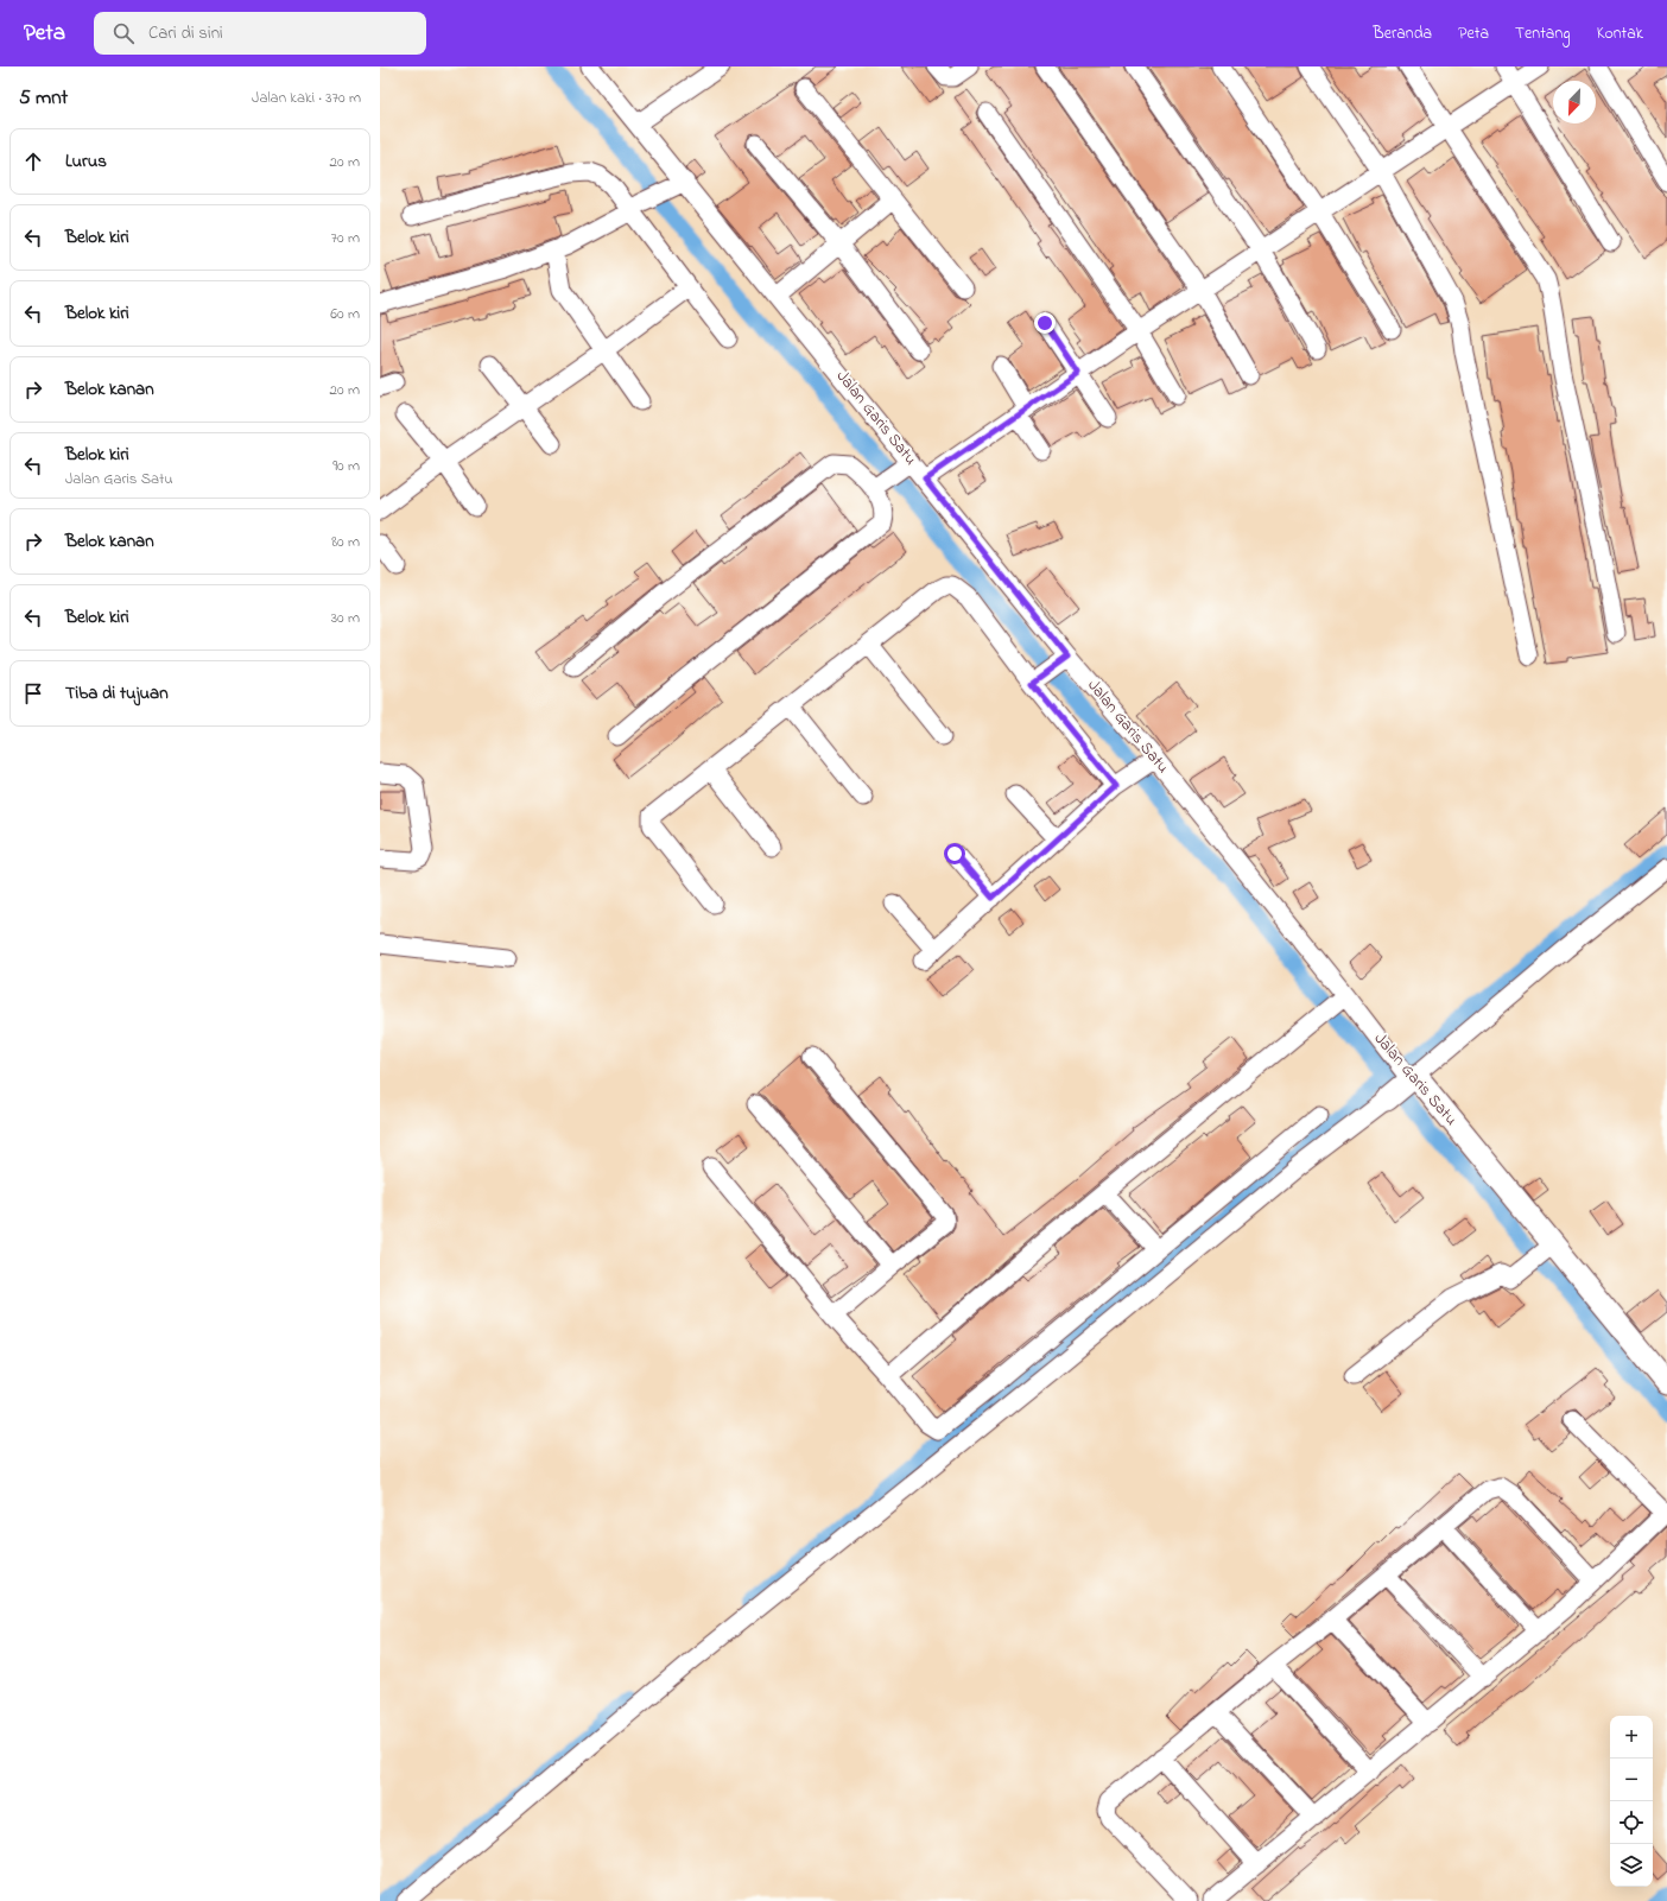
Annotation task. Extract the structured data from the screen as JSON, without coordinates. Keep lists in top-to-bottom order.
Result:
{
  "streets": {
    "street": ["Jalan Garis Satu"]
  },
  "north": "bottom left",
  "page": {
    "header": "Peta",
    "search": "Cari di sini",
    "nav": [
      "Beranda",
      "Peta",
      "Tentang",
      "Kontak"
    ],
    "heading": ["5 mnt", "Jalan kaki · 370 m"],
    "list": [
      ["Lurus", "20 m"],
      ["Belok kiri", "70 m"],
      ["Belok kiri", "60 m"],
      ["Belok kanan", "20 m"],
      ["Belok kiri", "Jalan Garis Satu", "90 m"],
      ["Belok kanan", "80 m"],
      ["Belok kiri", "30 m"],
      "Tiba di tujuan"
    ],
    "map_buttons": ["+", "−"]
  }
}
